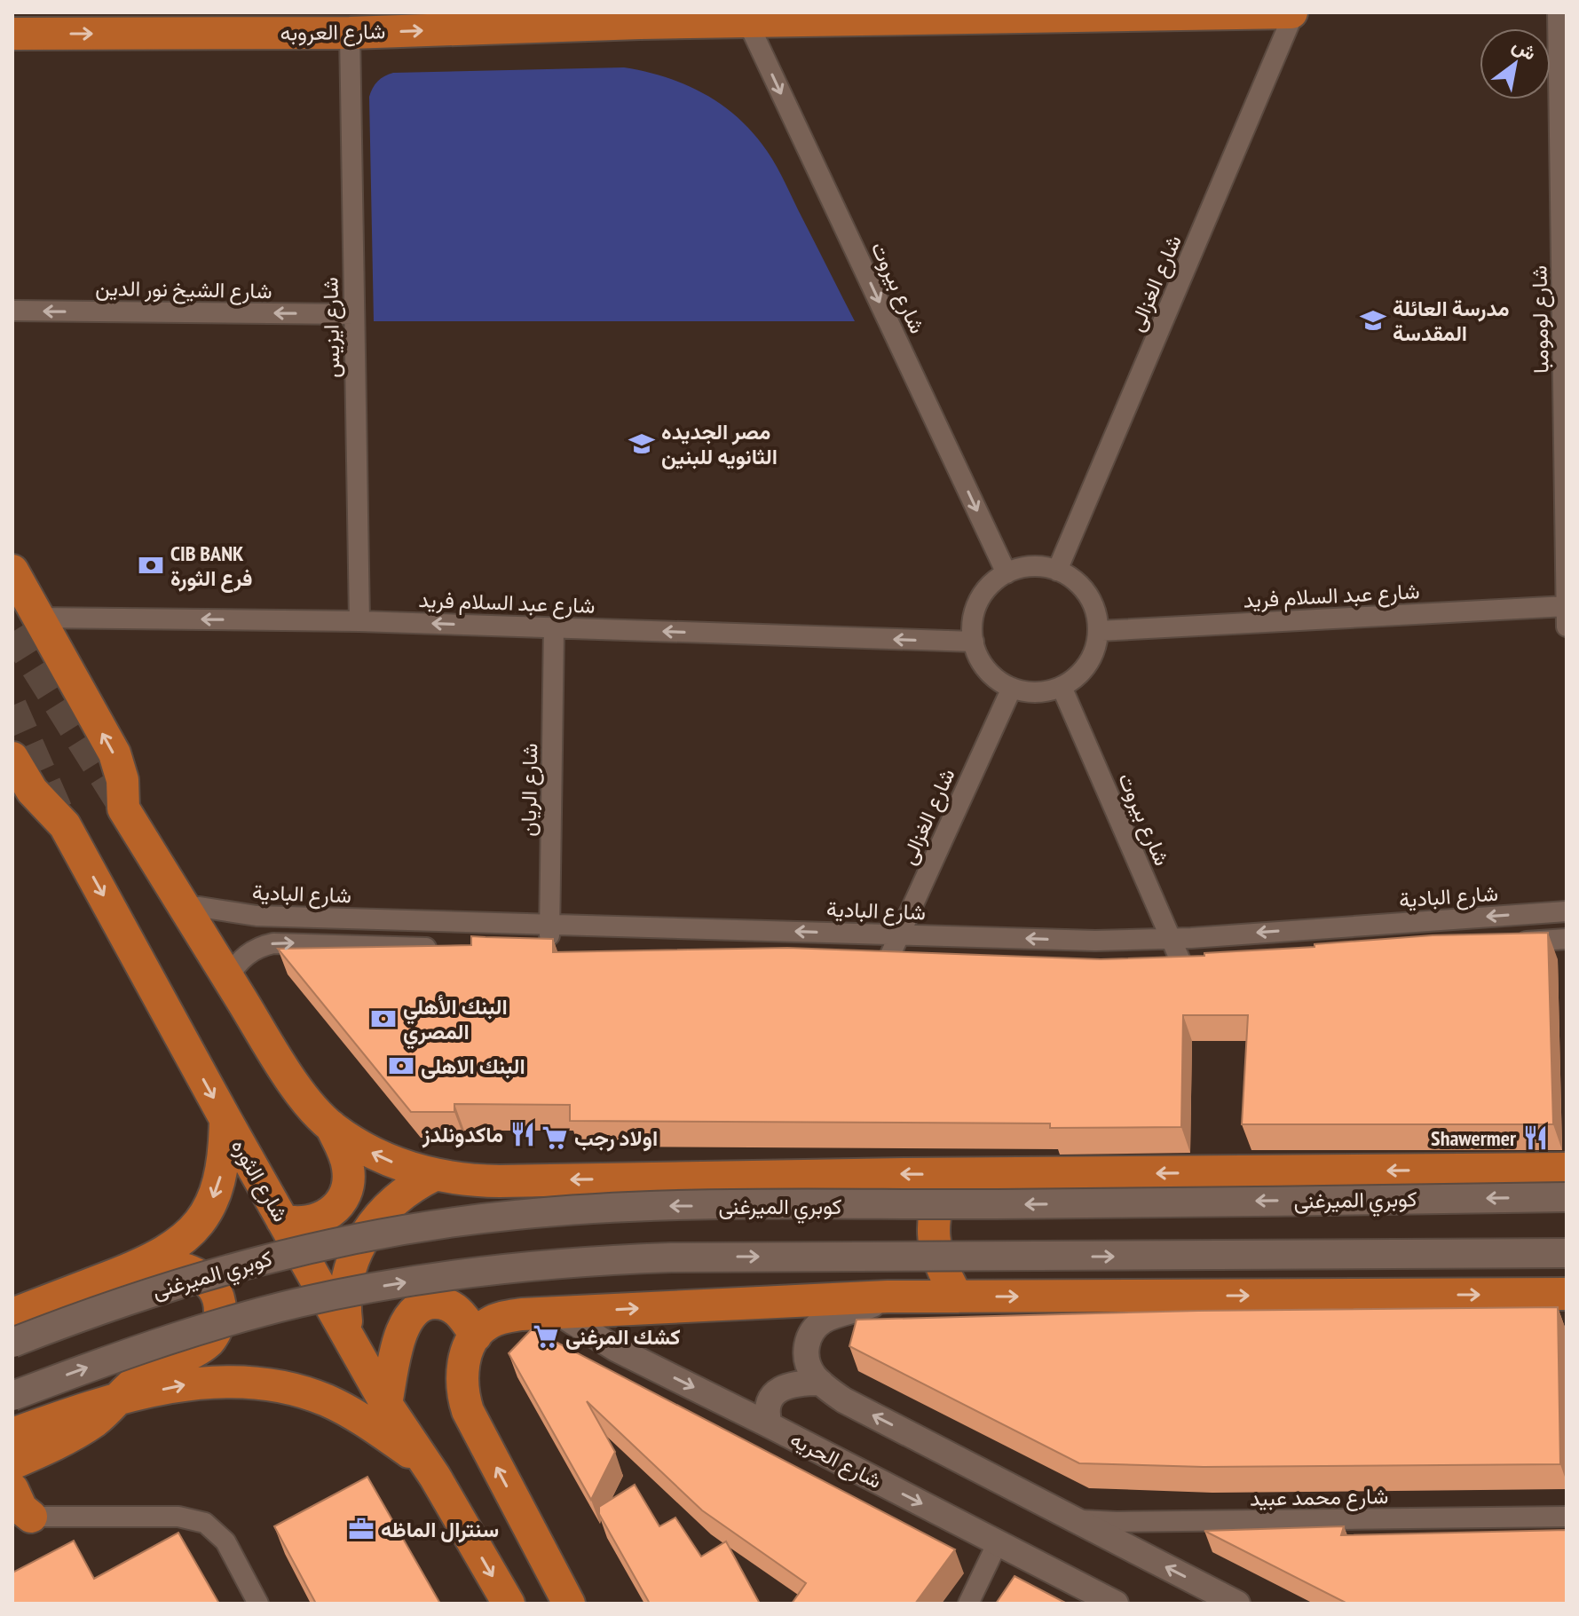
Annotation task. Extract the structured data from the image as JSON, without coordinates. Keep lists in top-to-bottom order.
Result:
{
  "streets": {
    "highway": ["شارع العروبه", "شارع الثوره"],
    "main road": ["كوبري الميرغنى"],
    "street": [
      "شارع الغزالى",
      "شارع بيروت",
      "شارع الشيخ نور الدين",
      "شارع لومومبا",
      "شارع ايزيس",
      "شارع عبد السلام فريد",
      "شارع الريان",
      "شارع البادية",
      "شارع الحريه",
      "شارع محمد عبيد"
    ]
  },
  "crossings": [
    ["شارع العروبه", "شارع الغزالى"],
    ["شارع العروبه", "شارع بيروت"],
    ["شارع العروبه", "شارع ايزيس"],
    ["شارع الغزالى", "شارع بيروت"],
    ["شارع الغزالى", "شارع عبد السلام فريد"],
    ["شارع الغزالى", "شارع البادية"],
    ["شارع بيروت", "شارع عبد السلام فريد"],
    ["شارع بيروت", "شارع البادية"],
    ["شارع الشيخ نور الدين", "شارع ايزيس"],
    ["شارع لومومبا", "شارع عبد السلام فريد"],
    ["شارع ايزيس", "شارع عبد السلام فريد"],
    ["شارع عبد السلام فريد", "شارع الريان"],
    ["شارع الريان", "شارع البادية"]
  ],
  "one_way": [
    "شارع العروبه",
    "شارع بيروت",
    "شارع الشيخ نور الدين",
    "شارع عبد السلام فريد",
    "شارع البادية"
  ],
  "places": {
    "school or university": ["مدرسة العائلة المقدسة", "مصر الجديده الثانويه للبنين"],
    "bank": ["CIB BANK فرع الثورة", "البنك الأهلي المصري", "البنك الاهلى"],
    "restaurant": ["ماكدونلدز", "Shawermer"],
    "supermarket": ["اولاد رجب", "كشك المرغنى"],
    "office": ["سنترال الماظه"]
  },
  "north": "top right"
}
